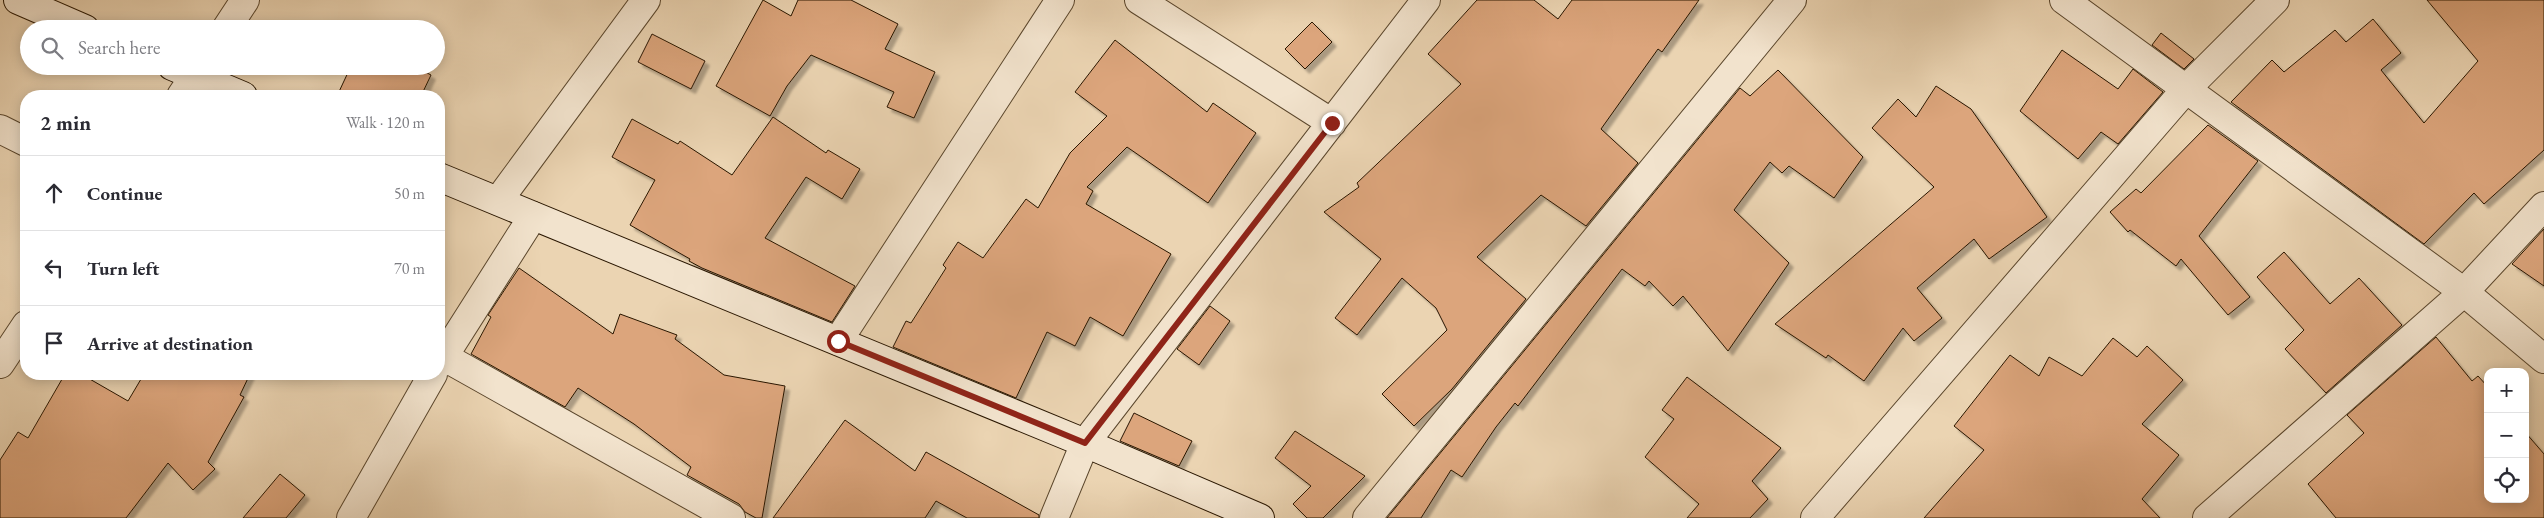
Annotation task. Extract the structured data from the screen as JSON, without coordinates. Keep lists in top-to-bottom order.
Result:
{
  "page": {
    "search": "Search here",
    "heading": ["2 min", "Walk · 120 m"],
    "list": [
      ["Continue", "50 m"],
      ["Turn left", "70 m"],
      "Arrive at destination"
    ],
    "map_buttons": ["+", "−"]
  }
}
